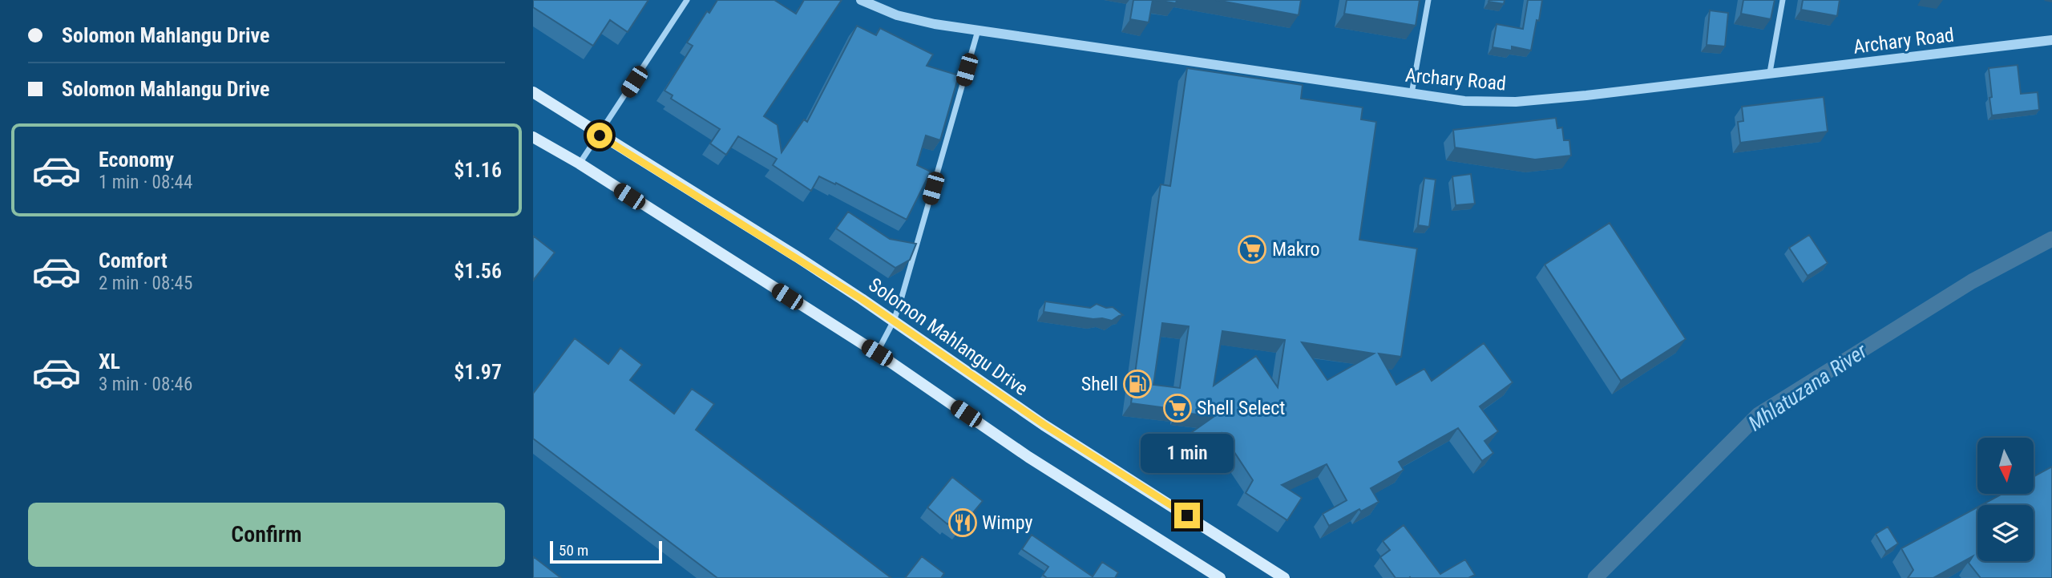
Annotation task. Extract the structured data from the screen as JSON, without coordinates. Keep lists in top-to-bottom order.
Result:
{
  "streets": {
    "main road": ["Solomon Mahlangu Drive"],
    "street": ["Archary Road"]
  },
  "water": ["Mhlatuzana River"],
  "places": {
    "supermarket": ["Makro", "Shell Select"],
    "fuel station": ["Shell"],
    "restaurant": ["Wimpy"]
  },
  "scale_bar": "50 m",
  "north": "bottom",
  "page": {
    "banner": ["Solomon Mahlangu Drive", "Solomon Mahlangu Drive"],
    "list": [
      {
        "name": "Economy",
        "note": "1 min · 08:44",
        "value": "$1.16"
      },
      {
        "name": "Comfort",
        "note": "2 min · 08:45",
        "value": "$1.56"
      },
      {
        "name": "XL",
        "note": "3 min · 08:46",
        "value": "$1.97"
      }
    ],
    "bubble": "1 min",
    "buttons": "Confirm",
    "scale": "50 m"
  }
}
